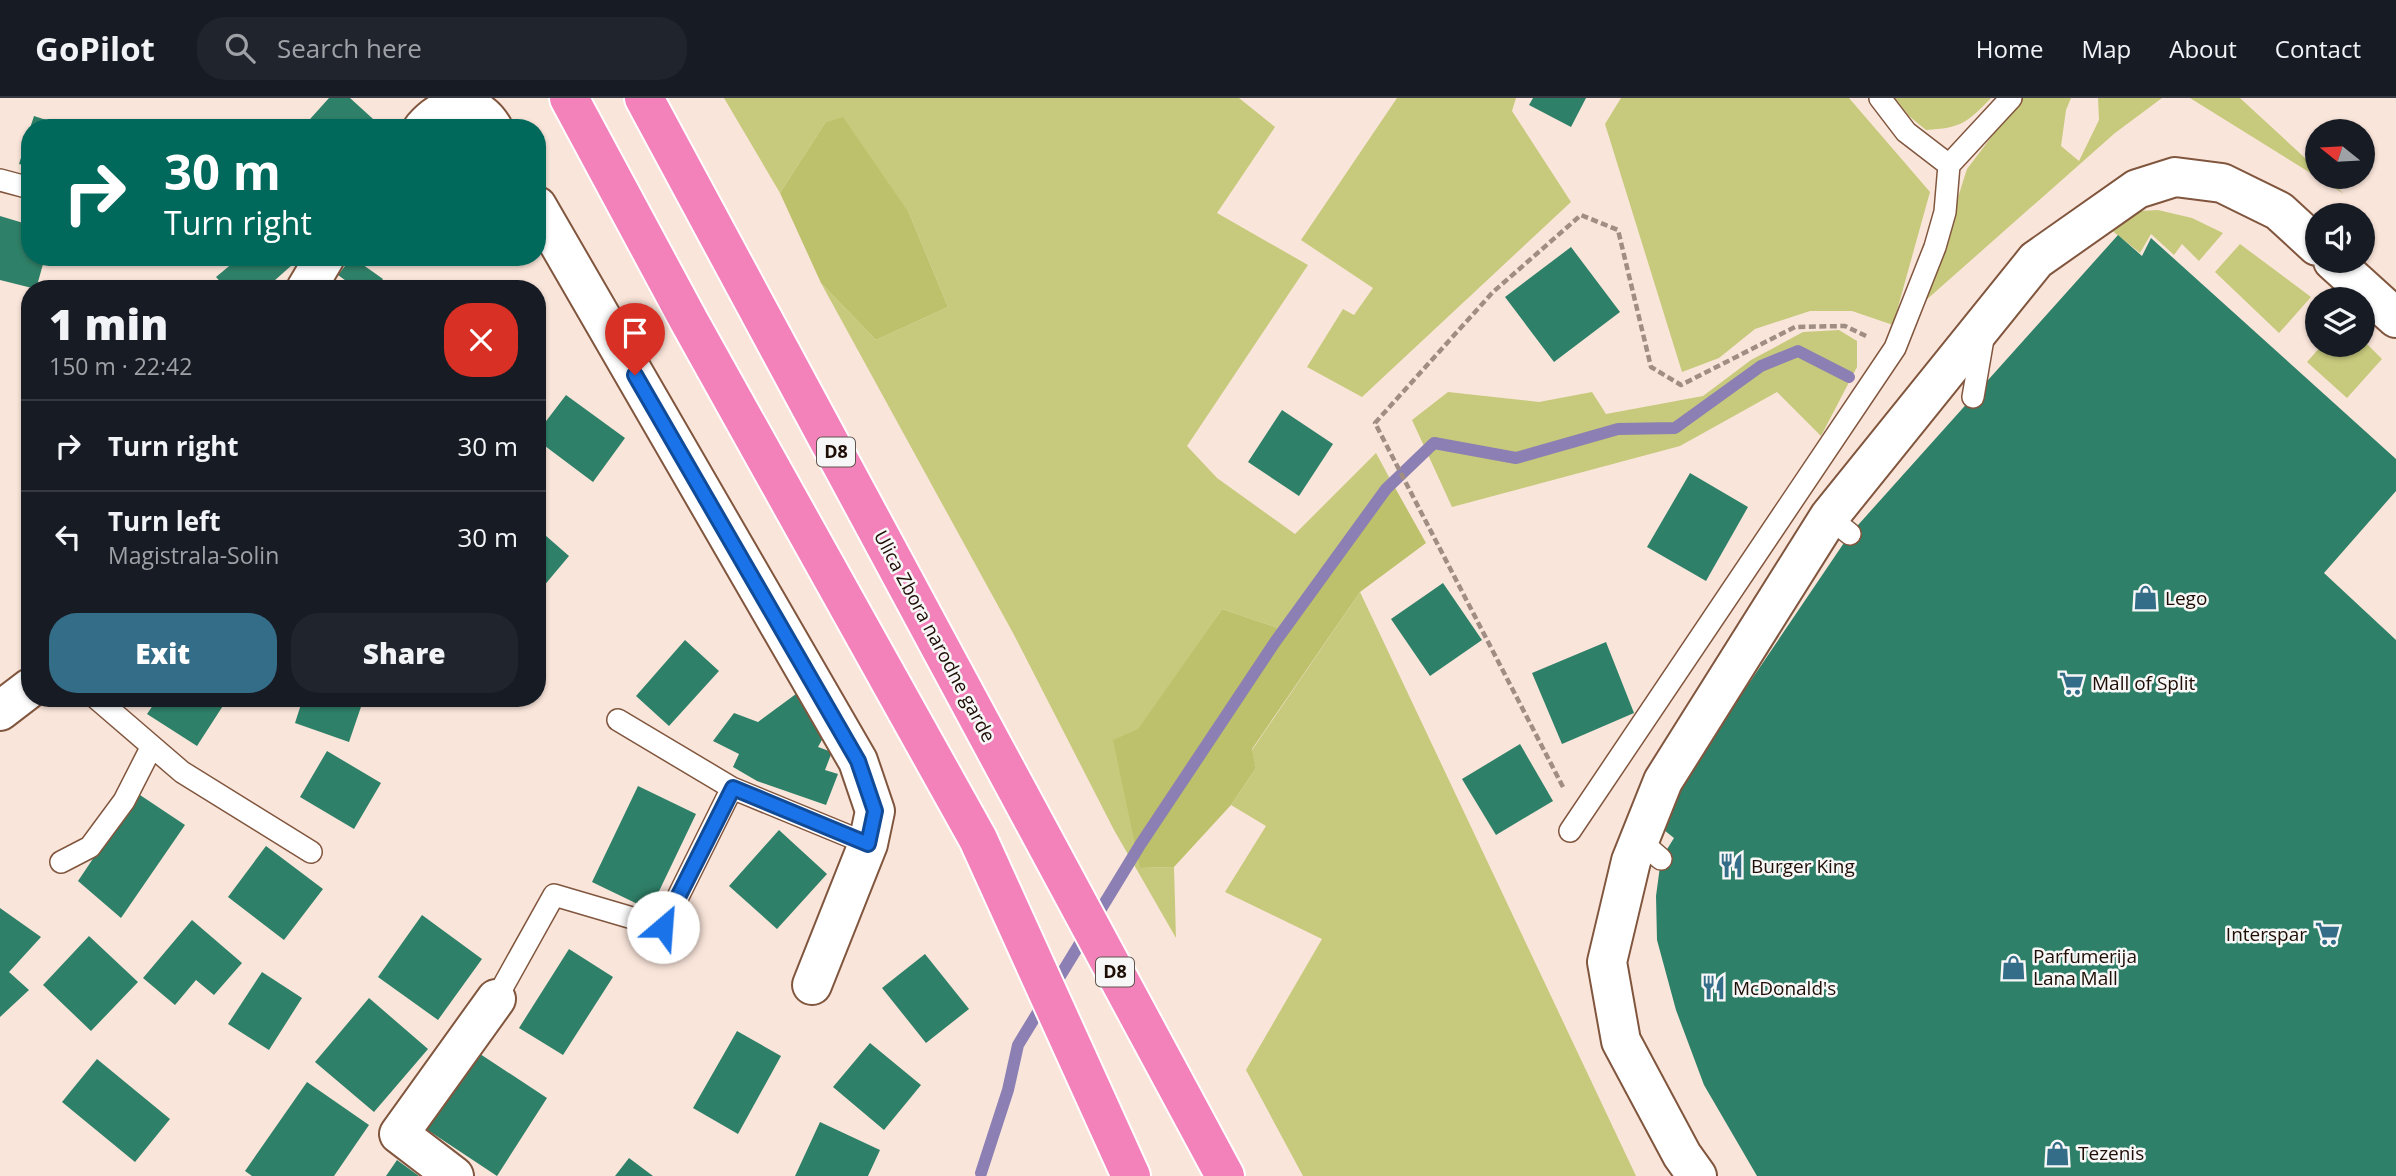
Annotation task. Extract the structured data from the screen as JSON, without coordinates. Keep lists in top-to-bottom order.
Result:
{
  "streets": {
    "highway": ["D8", "Ulica Zbora narodne garde"]
  },
  "places": {
    "shop": ["Lego", "Parfumerija Lana Mall", "Tezenis"],
    "supermarket": ["Mall of Split", "Interspar"],
    "restaurant": ["Burger King", "McDonald's"]
  },
  "north": "left",
  "page": {
    "header": "GoPilot",
    "search": "Search here",
    "nav": [
      "Home",
      "Map",
      "About",
      "Contact"
    ],
    "turn": ["30 m", "Turn right"],
    "heading": ["1 min", "150 m · 22:42"],
    "list": [
      {
        "name": "Turn right",
        "value": "30 m"
      },
      {
        "name": "Turn left",
        "note": "Magistrala-Solin",
        "value": "30 m"
      }
    ],
    "buttons": ["Exit", "Share"]
  }
}
